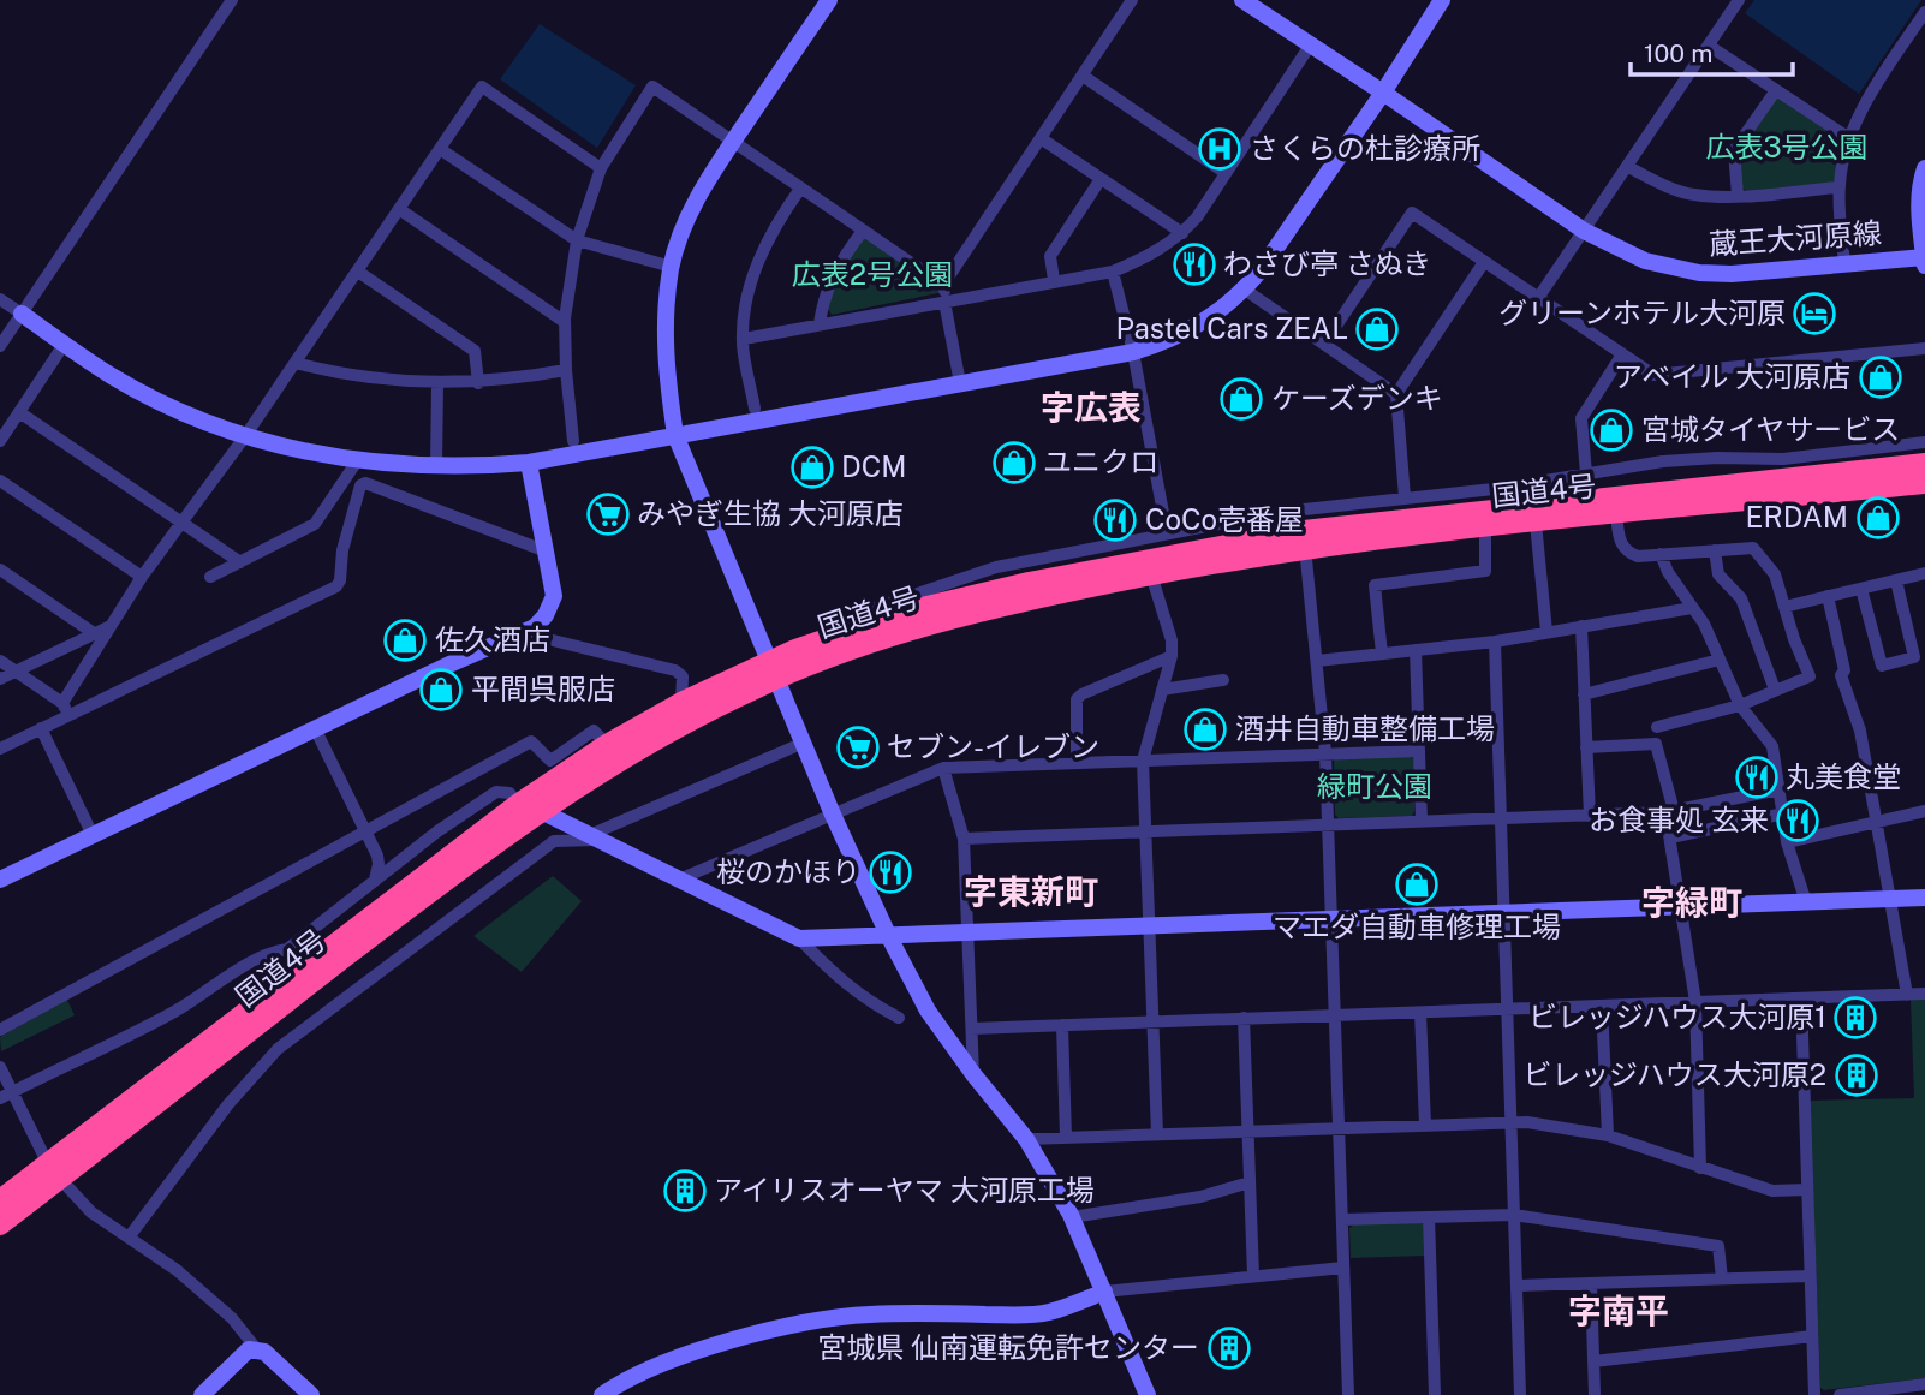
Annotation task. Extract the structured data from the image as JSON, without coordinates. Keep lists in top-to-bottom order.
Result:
{
  "streets": {
    "highway": ["国道4号"],
    "street": ["蔵王大河原線"]
  },
  "districts": [
    "字広表",
    "字東新町",
    "字緑町",
    "字南平"
  ],
  "parks": ["広表3号公園", "広表2号公園", "緑町公園"],
  "places": {
    "hospital": ["さくらの杜診療所"],
    "restaurant": [
      "わさび亭 さぬき",
      "CoCo壱番屋",
      "丸美食堂",
      "お食事処 玄来",
      "桜のかほり"
    ],
    "hotel": ["グリーンホテル大河原"],
    "shop": [
      "Pastel Cars ZEAL",
      "アベイル 大河原店",
      "ケーズデンキ",
      "宮城タイヤサービス",
      "ユニクロ",
      "DCM",
      "ERDAM",
      "佐久酒店",
      "平間呉服店",
      "酒井自動車整備工場",
      "マエダ自動車修理工場"
    ],
    "supermarket": ["みやぎ生協 大河原店", "セブン-イレブン"],
    "building": [
      "ビレッジハウス大河原1",
      "ビレッジハウス大河原2",
      "アイリスオーヤマ 大河原工場",
      "宮城県 仙南運転免許センター"
    ]
  },
  "scale_bar": "100 m"
}
